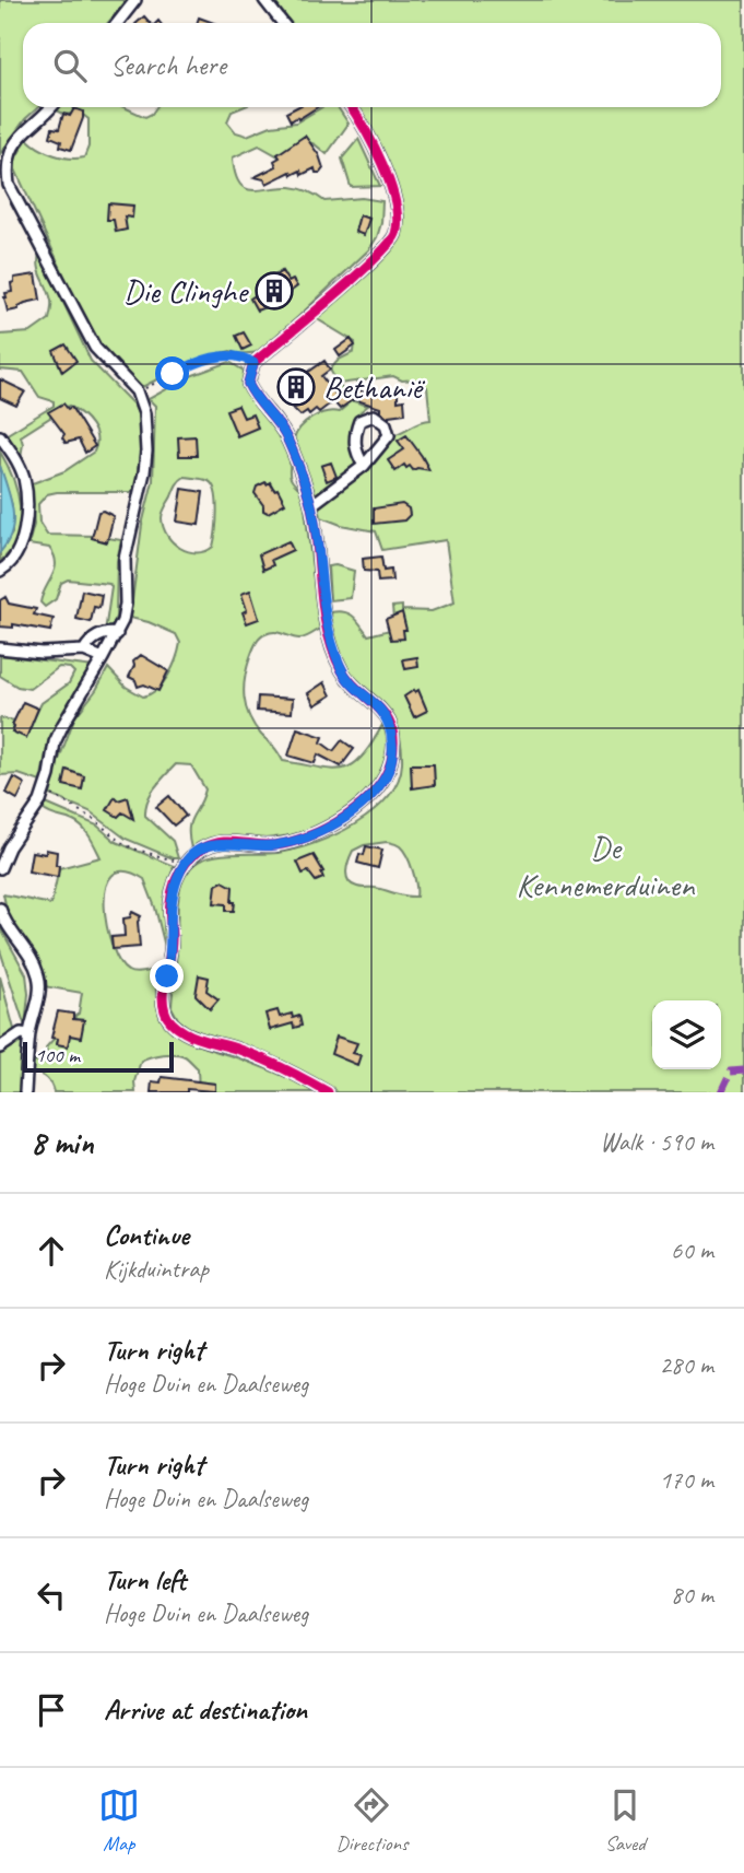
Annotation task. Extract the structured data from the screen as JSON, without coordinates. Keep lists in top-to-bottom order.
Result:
{
  "parks": ["De Kennemerduinen"],
  "places": {
    "building": ["Die Clinghe", "Bethanië"]
  },
  "scale_bar": "100 m",
  "page": {
    "search": "Search here",
    "scale": "100 m",
    "heading": ["8 min", "Walk · 590 m"],
    "list": [
      ["Continue", "Kijkduintrap", "60 m"],
      ["Turn right", "Hoge Duin en Daalseweg", "280 m"],
      ["Turn right", "Hoge Duin en Daalseweg", "170 m"],
      ["Turn left", "Hoge Duin en Daalseweg", "80 m"],
      "Arrive at destination"
    ],
    "nav": ["Map", "Directions", "Saved"]
  }
}
